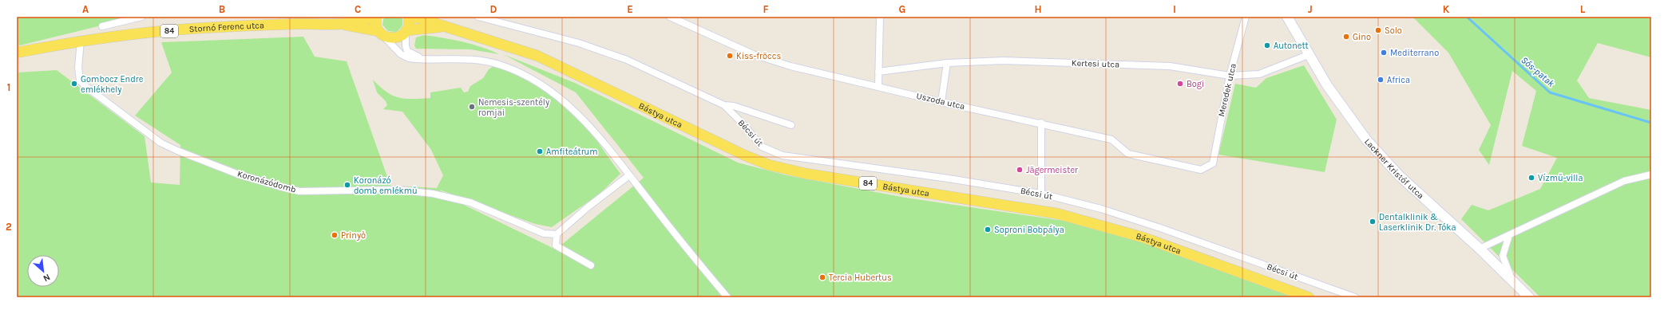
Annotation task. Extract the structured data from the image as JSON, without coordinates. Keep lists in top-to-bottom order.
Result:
{
  "streets": {
    "main road": ["Stornó Ferenc utca", "84", "Bástya utca"],
    "street": [
      "Kertesi utca",
      "Meredek utca",
      "Uszoda utca",
      "Bécsi út",
      "Lackner Kristóf utca",
      "Koronázódomb"
    ]
  },
  "crossings": [
    ["Stornó Ferenc utca", "84"],
    ["Stornó Ferenc utca", "Koronázódomb"],
    ["84", "Bástya utca"],
    ["Kertesi utca", "Meredek utca"],
    ["Kertesi utca", "Lackner Kristóf utca"],
    ["Meredek utca", "Uszoda utca"]
  ],
  "water": ["Sós-patak"],
  "places": [
    "Solo",
    "Gino",
    "Autonett",
    "Mediterrano",
    "Kiss-fröccs",
    "Africa",
    "Gombocz Endre emlékhely",
    "Bogi",
    "Nemesis-szentély romjai",
    "Amfiteátrum",
    "Jägermeister",
    "Vízmű-villa",
    "Koronázó domb emlékmű",
    "Dentalklinik & Laserklinik Dr. Tóka",
    "Soproni Bobpálya",
    "Prinyő",
    "Tercia Hubertus"
  ],
  "north": "bottom right",
  "grid": {
    "columns": [
      "A",
      "B",
      "C",
      "D",
      "E",
      "F",
      "G",
      "H",
      "I",
      "J",
      "K",
      "L"
    ],
    "rows": ["1", "2"]
  }
}
